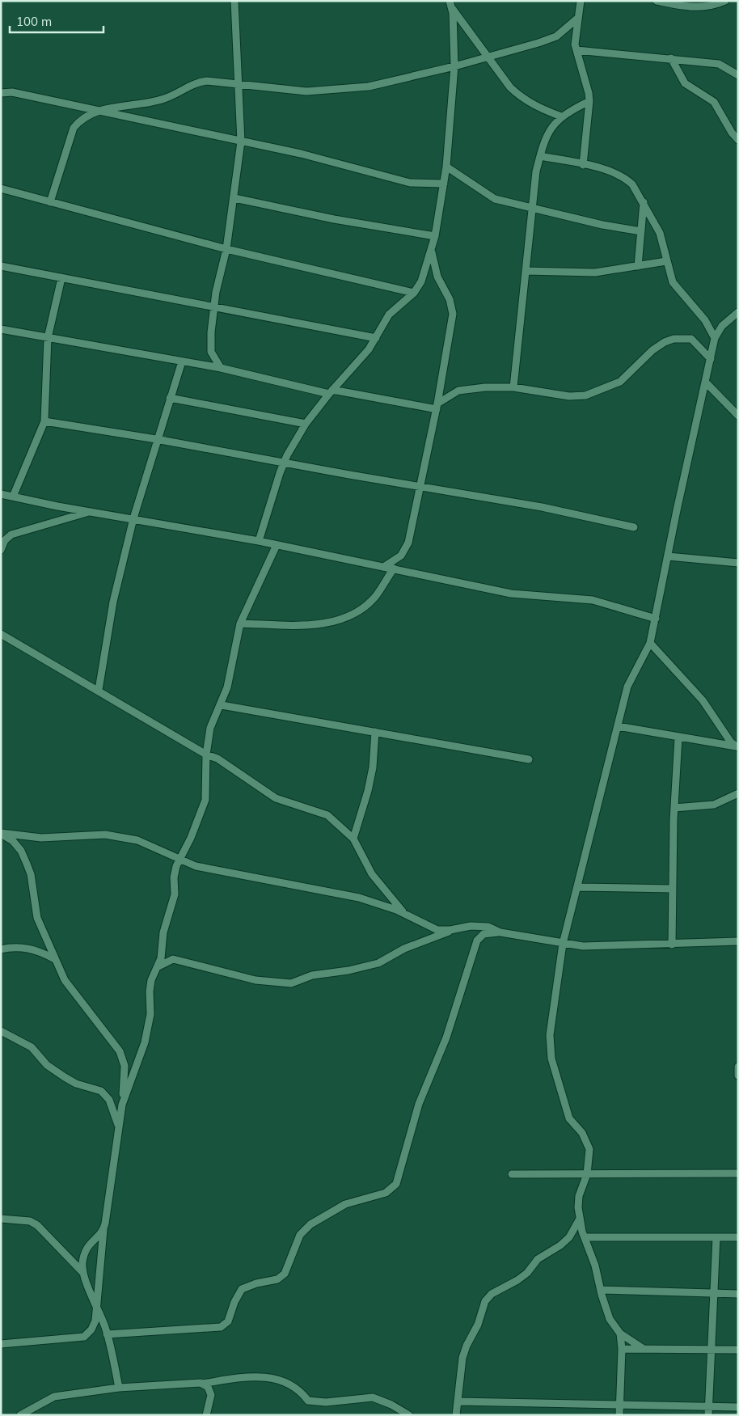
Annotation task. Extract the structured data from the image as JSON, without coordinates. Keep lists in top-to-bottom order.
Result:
{
  "scale_bar": "100 m"
}
